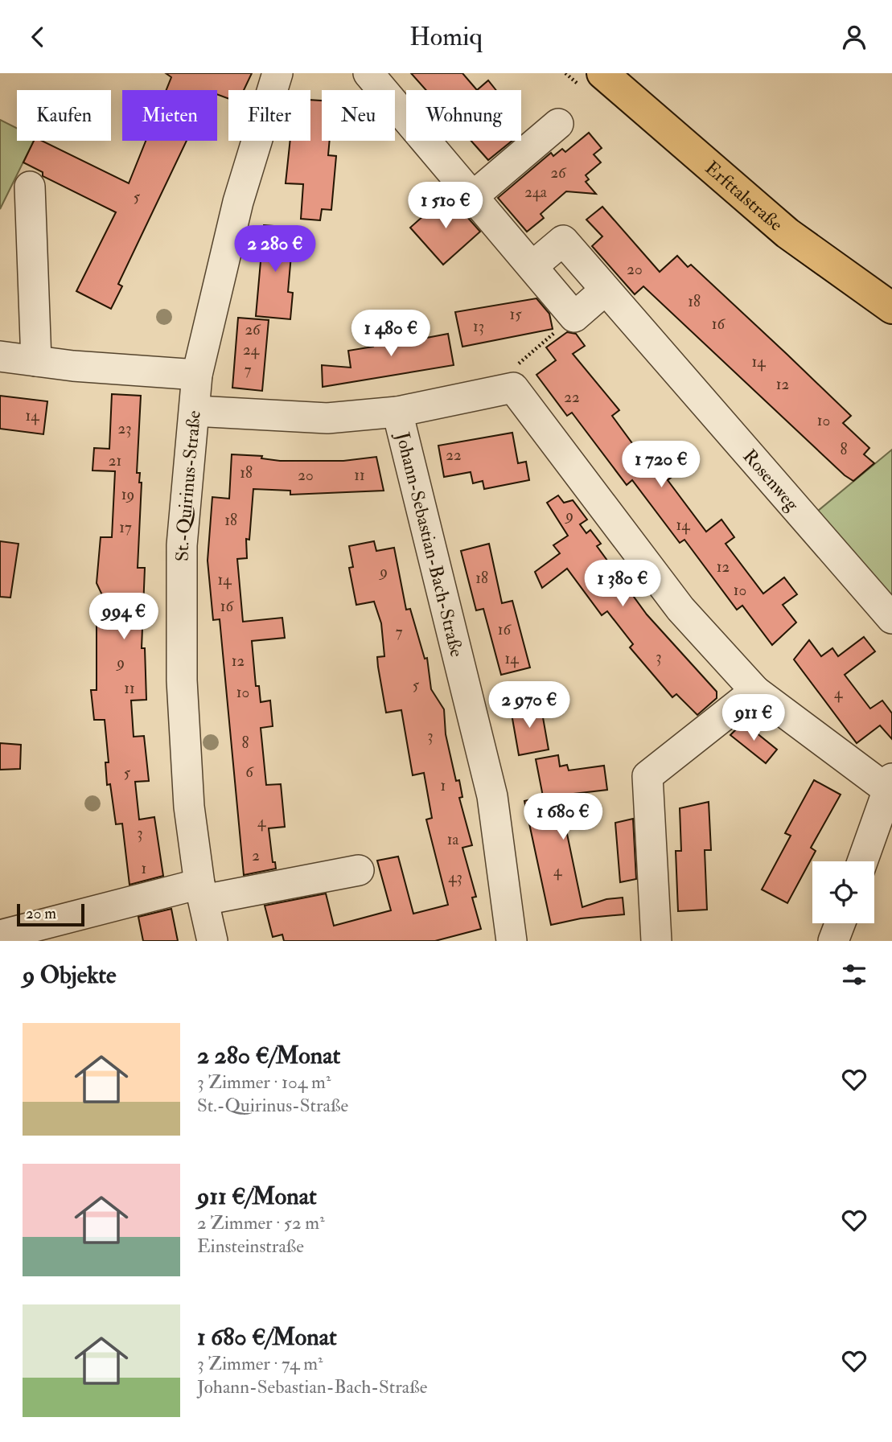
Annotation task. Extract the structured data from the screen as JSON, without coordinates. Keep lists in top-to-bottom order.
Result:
{
  "streets": {
    "main road": ["Erfttalstraße"],
    "street": ["Rosenweg", "St.-Quirinus-Straße", "Johann-Sebastian-Bach-Straße"]
  },
  "house_numbers": [
    "26",
    "24a",
    "5",
    "20",
    "18",
    "15",
    "16",
    "13",
    "26",
    "24",
    "14",
    "7",
    "12",
    "22",
    "14",
    "10",
    "23",
    "8",
    "22",
    "21",
    "18",
    "20",
    "11",
    "19",
    "9",
    "18",
    "14",
    "17",
    "12",
    "9",
    "18",
    "14",
    "10",
    "16",
    "16",
    "7",
    "3",
    "14",
    "12",
    "9",
    "5",
    "11",
    "10",
    "4",
    "3",
    "8",
    "6",
    "5",
    "1",
    "4",
    "3",
    "1a",
    "2",
    "1",
    "4",
    "43"
  ],
  "scale_bar": "20 m",
  "page": {
    "header": "Homiq",
    "chip": [
      "Kaufen",
      "Mieten",
      "Filter",
      "Neu",
      "Wohnung"
    ],
    "price": [
      "1 510 €",
      "2 280 €",
      "1 480 €",
      "1 720 €",
      "1 380 €",
      "994 €",
      "2 970 €",
      "911 €",
      "1 680 €"
    ],
    "scale": "20 m",
    "heading": "9 Objekte",
    "list": [
      {
        "name": "2 280 €/Monat",
        "note": "3 Zimmer · 104 m² · St.-Quirinus-Straße"
      },
      {
        "name": "911 €/Monat",
        "note": "2 Zimmer · 52 m² · Einsteinstraße"
      },
      {
        "name": "1 680 €/Monat",
        "note": "3 Zimmer · 74 m² · Johann-Sebastian-Bach-Straße"
      }
    ]
  }
}
